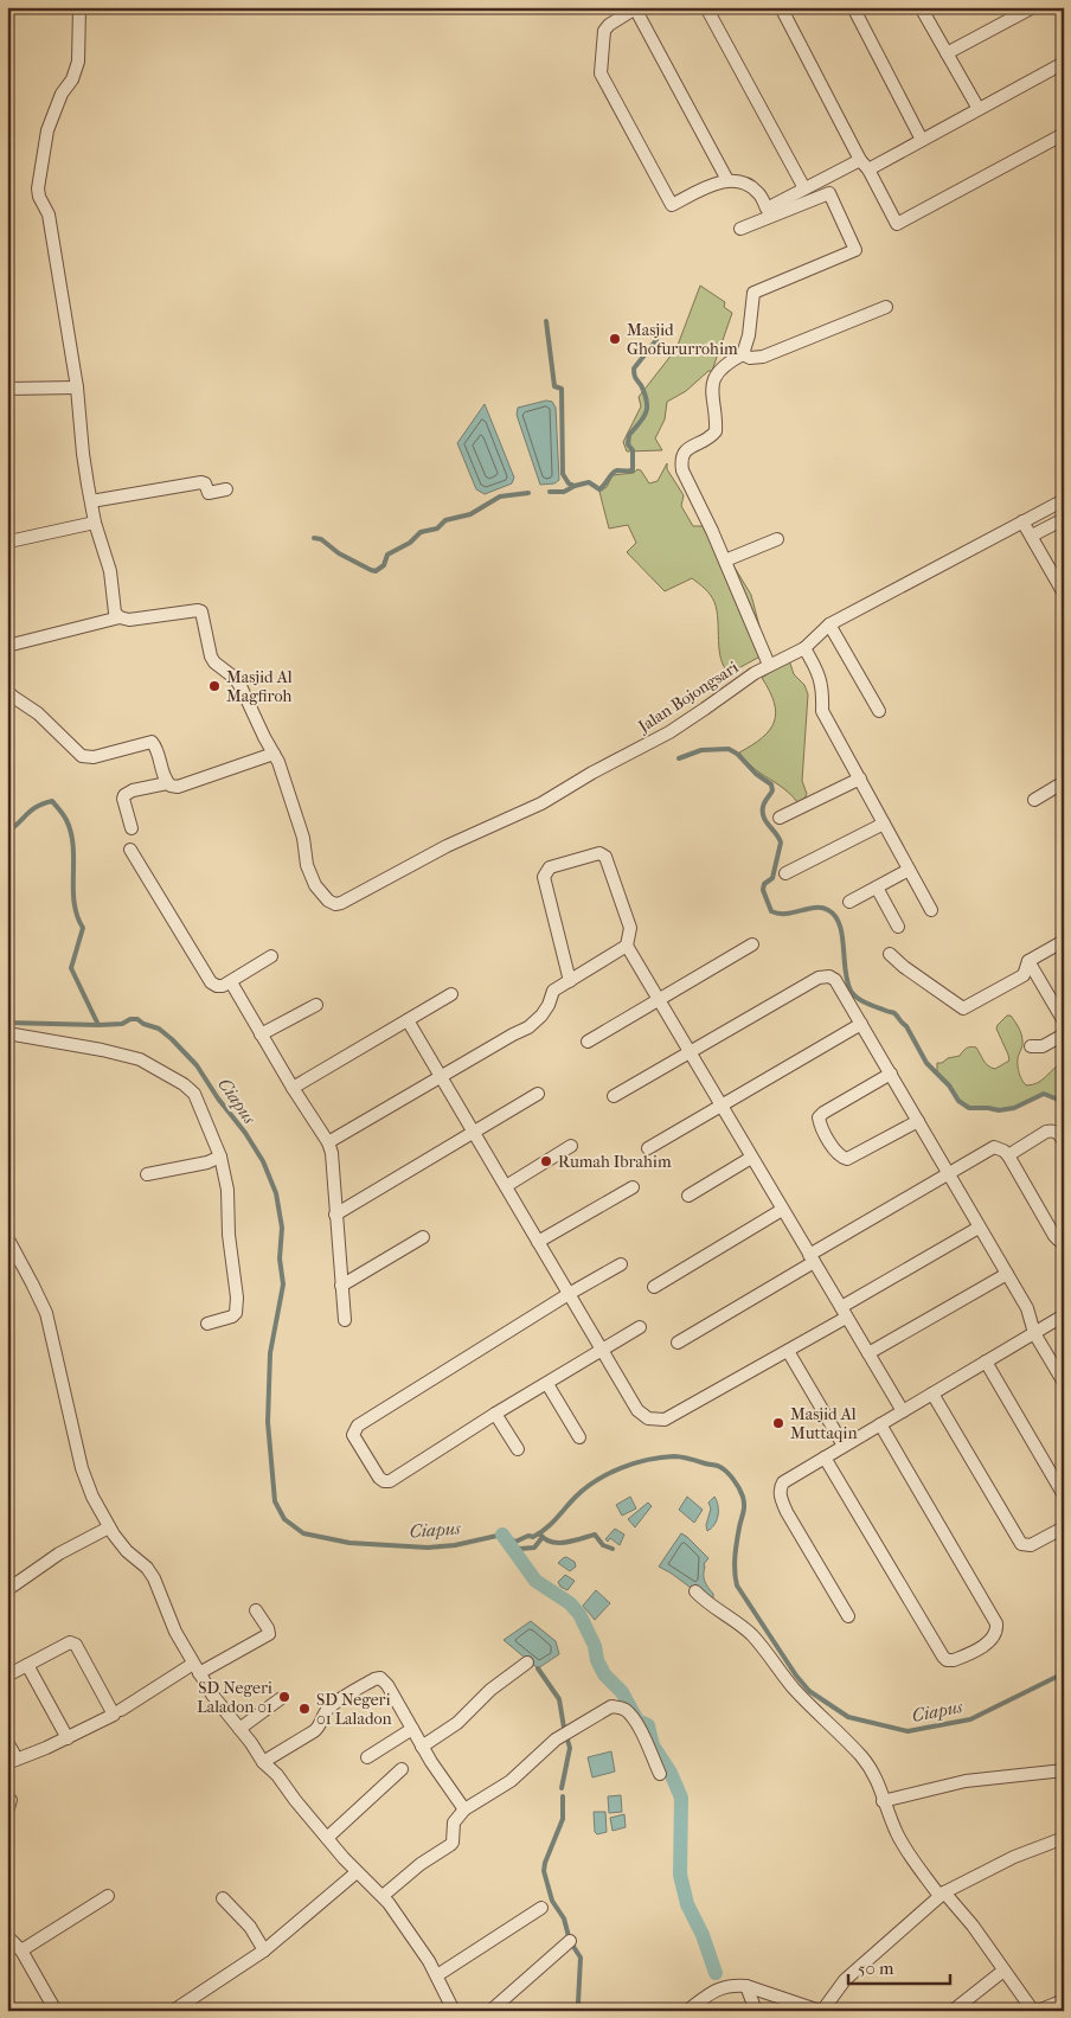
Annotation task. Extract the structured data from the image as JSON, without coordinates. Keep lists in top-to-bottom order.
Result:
{
  "streets": {
    "street": ["Jalan Bojongsari"]
  },
  "water": ["Ciapus"],
  "places": [
    "Masjid Ghofururrohim",
    "Masjid Al Magfiroh",
    "Rumah Ibrahim",
    "Masjid Al Muttaqin",
    "SD Negeri Laladon 01",
    "SD Negeri 01 Laladon"
  ],
  "scale_bar": "50 m"
}
